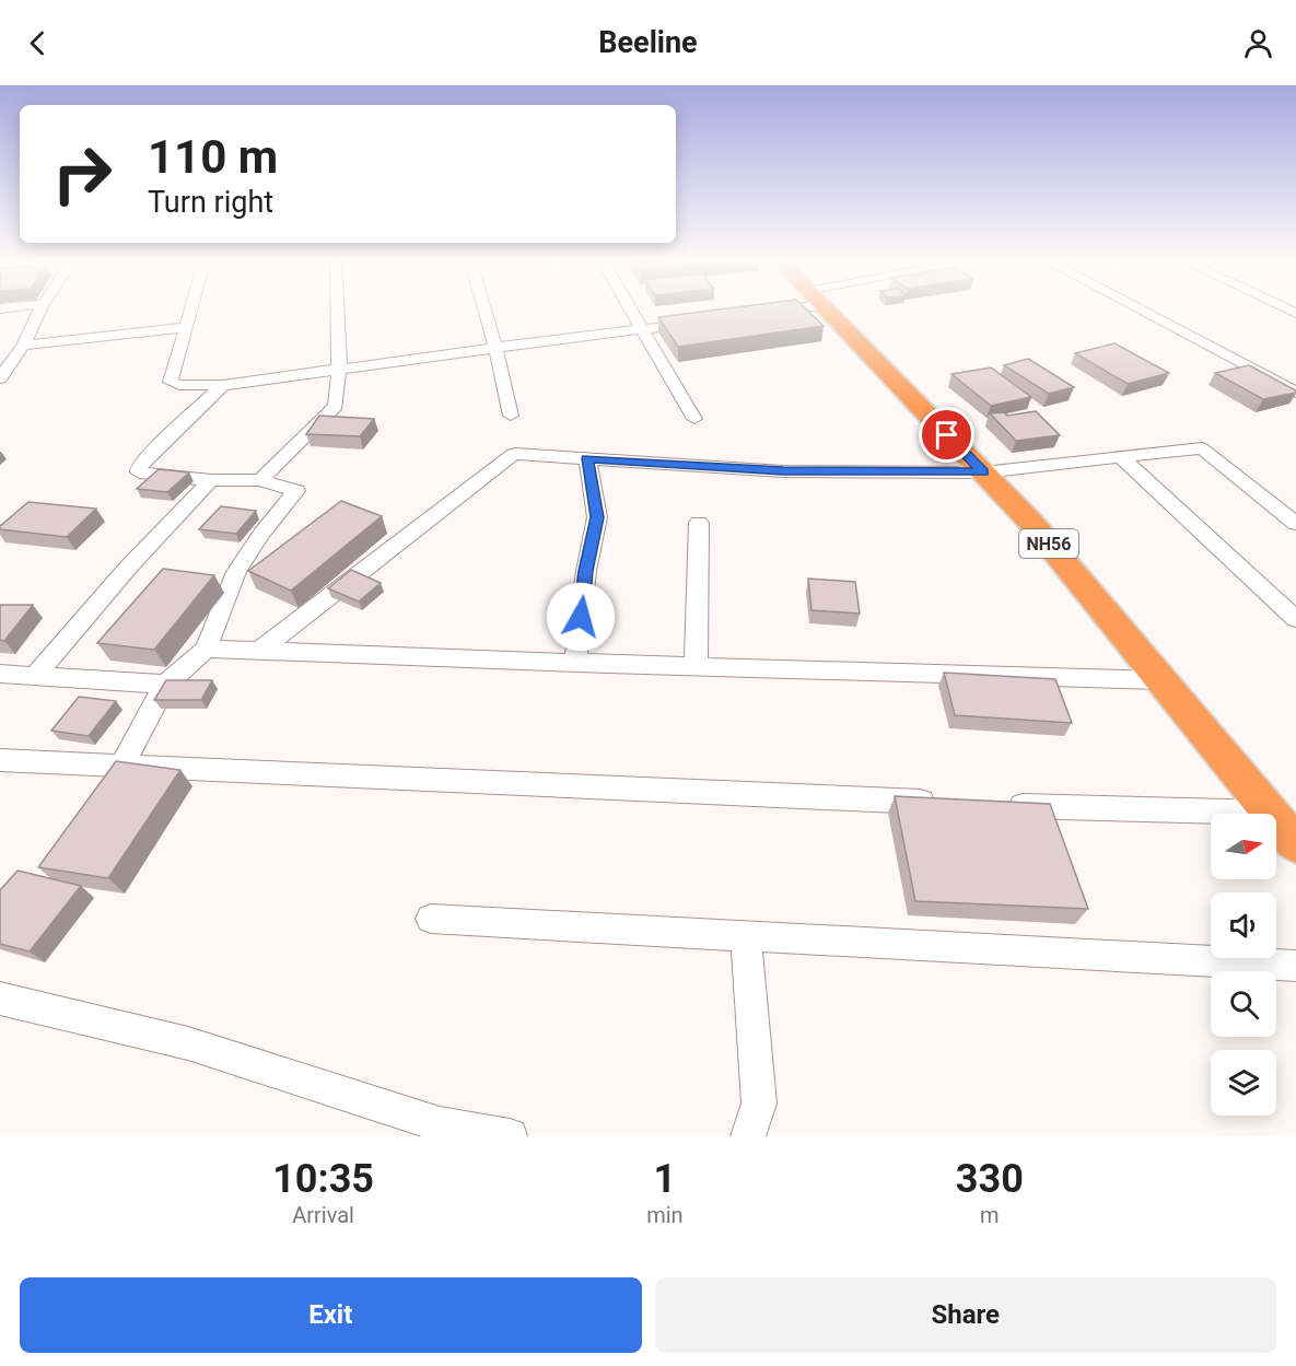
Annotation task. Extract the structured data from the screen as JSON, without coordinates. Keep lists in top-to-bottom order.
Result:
{
  "streets": {
    "highway": ["NH56"]
  },
  "north": "right",
  "page": {
    "header": "Beeline",
    "turn": ["110 m", "Turn right"],
    "eta": [
      "10:35",
      "Arrival",
      "1",
      "min",
      "330",
      "m"
    ],
    "buttons": ["Exit", "Share"]
  }
}
